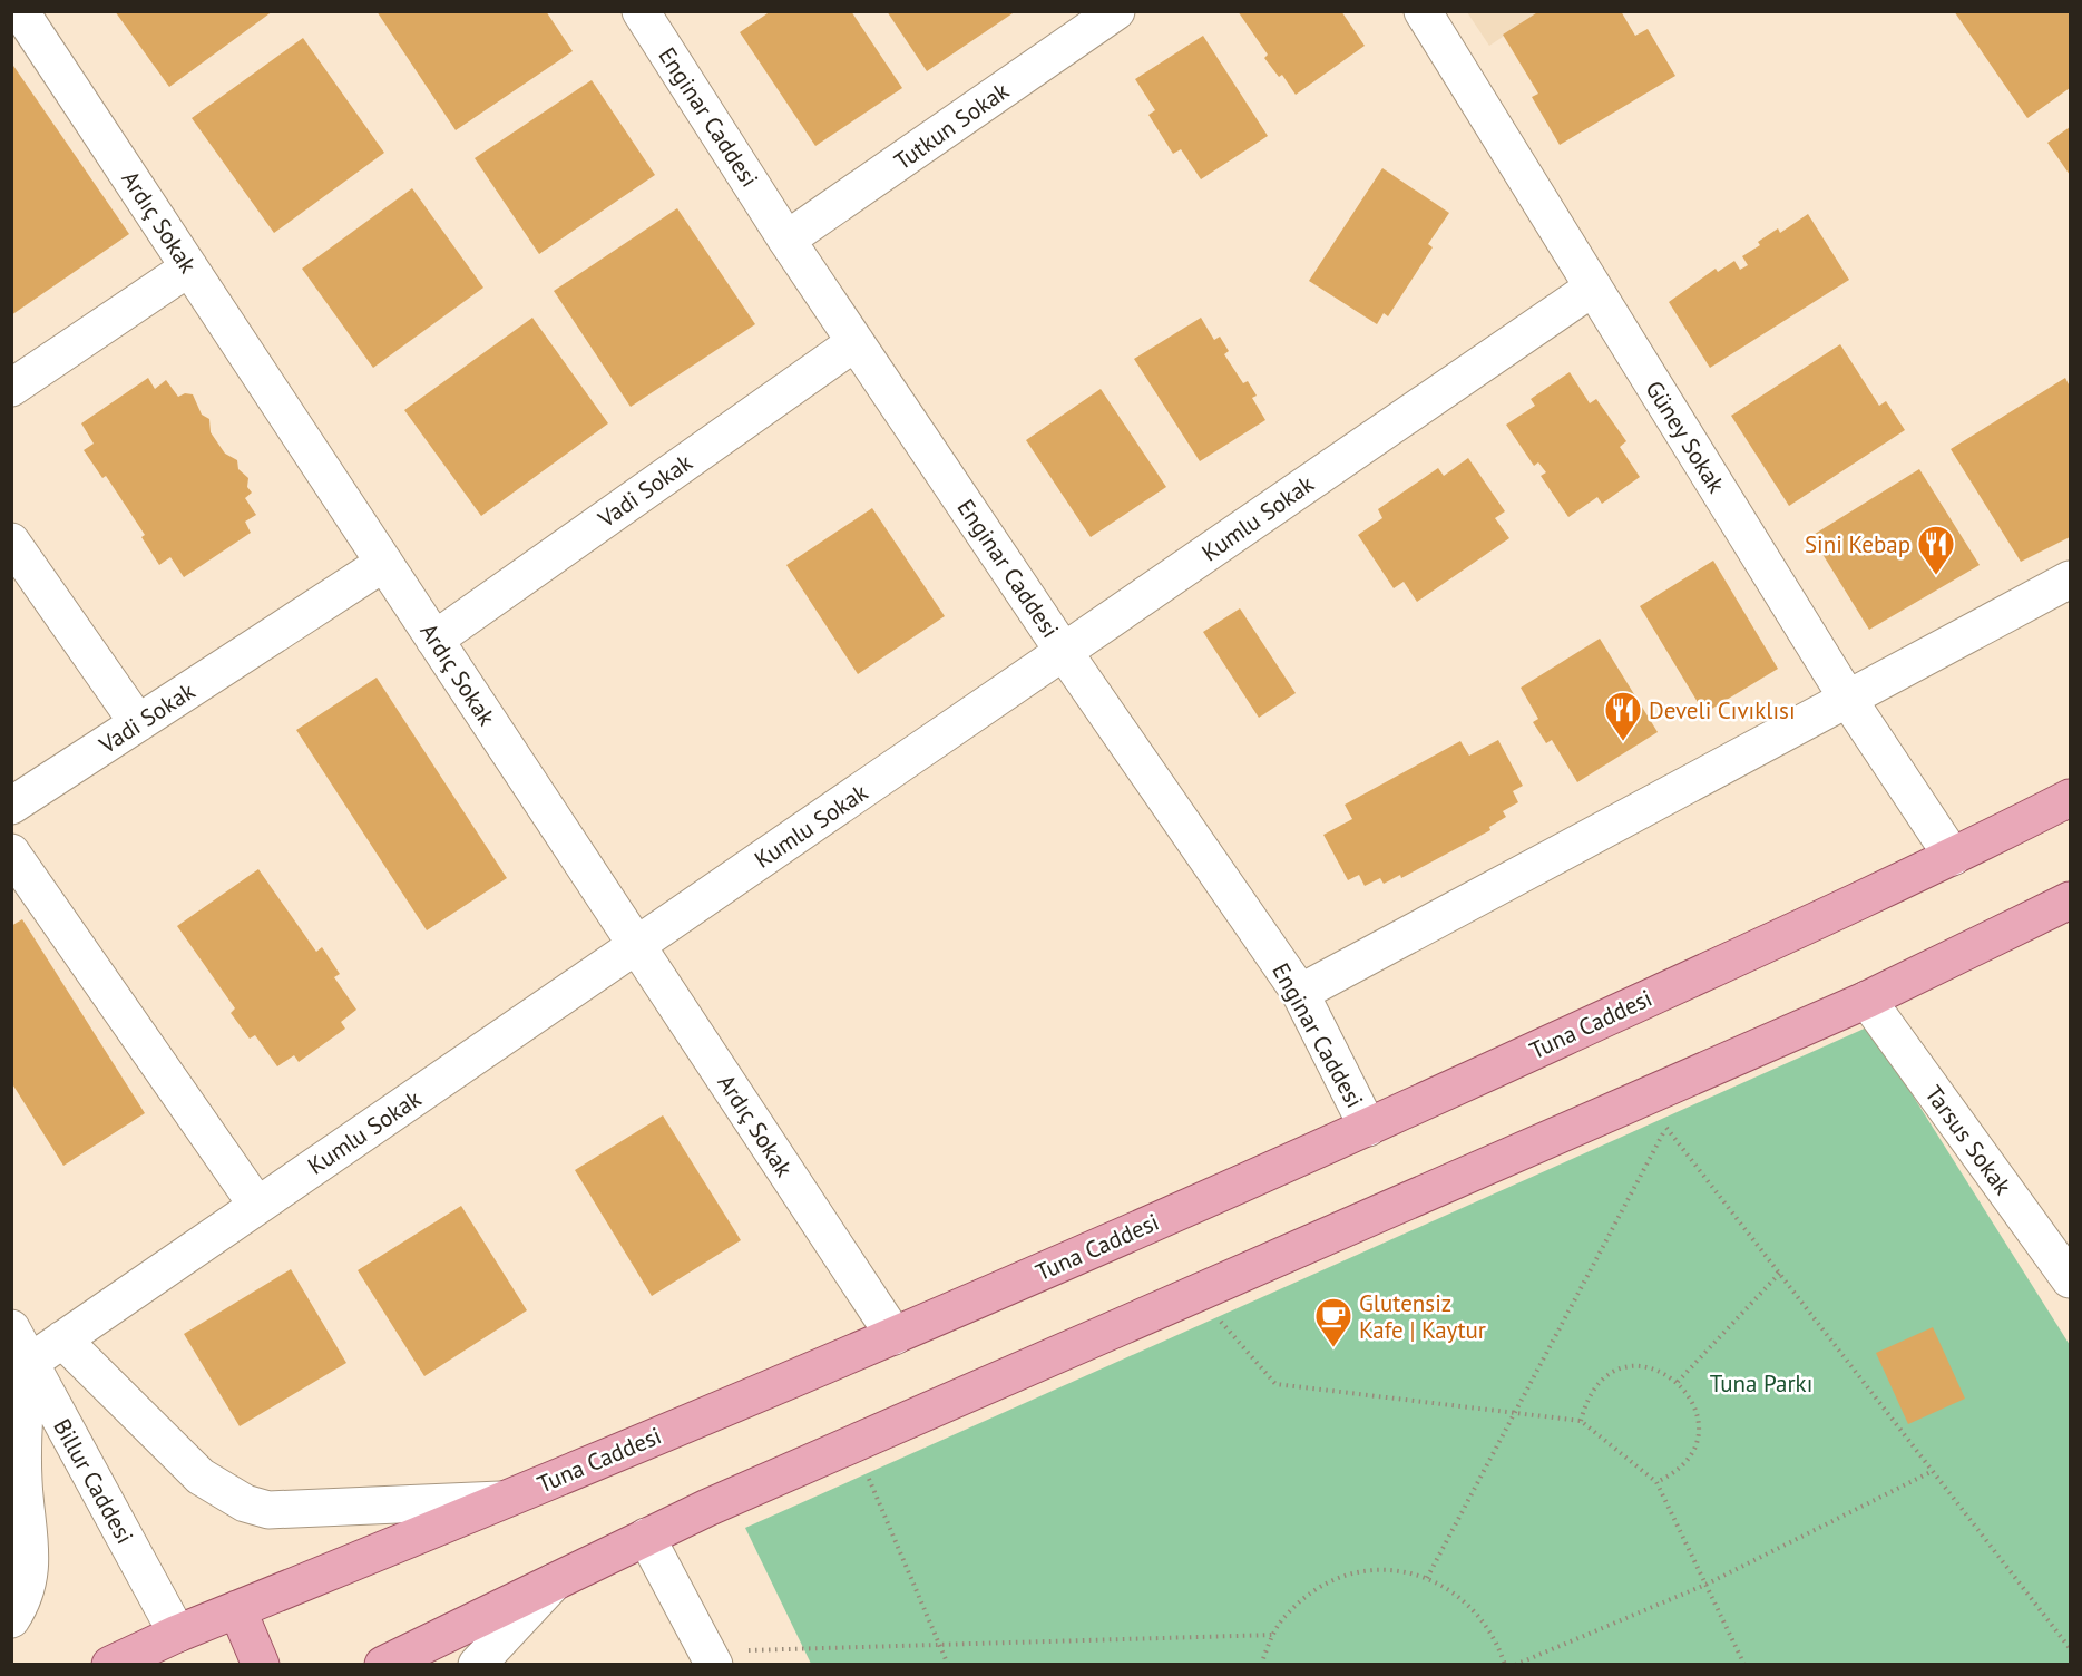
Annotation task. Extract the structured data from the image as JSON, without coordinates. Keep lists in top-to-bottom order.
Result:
{
  "streets": {
    "main road": ["Tuna Caddesi"],
    "street": [
      "Enginar Caddesi",
      "Tutkun Sokak",
      "Ardıç Sokak",
      "Güney Sokak",
      "Vadi Sokak",
      "Kumlu Sokak",
      "Tarsus Sokak",
      "Billur Caddesi"
    ]
  },
  "crossings": [
    ["Enginar Caddesi", "Tutkun Sokak"],
    ["Enginar Caddesi", "Vadi Sokak"],
    ["Enginar Caddesi", "Kumlu Sokak"],
    ["Enginar Caddesi", "Tuna Caddesi"],
    ["Ardıç Sokak", "Vadi Sokak"],
    ["Ardıç Sokak", "Kumlu Sokak"],
    ["Ardıç Sokak", "Tuna Caddesi"],
    ["Güney Sokak", "Kumlu Sokak"],
    ["Güney Sokak", "Tuna Caddesi"],
    ["Kumlu Sokak", "Billur Caddesi"],
    ["Tuna Caddesi", "Billur Caddesi"]
  ],
  "parks": ["Tuna Parkı"],
  "places": {
    "restaurant": ["Sini Kebap", "Develi Cıvıklısı"],
    "cafe": ["Glutensiz Kafe | Kaytur"]
  }
}
